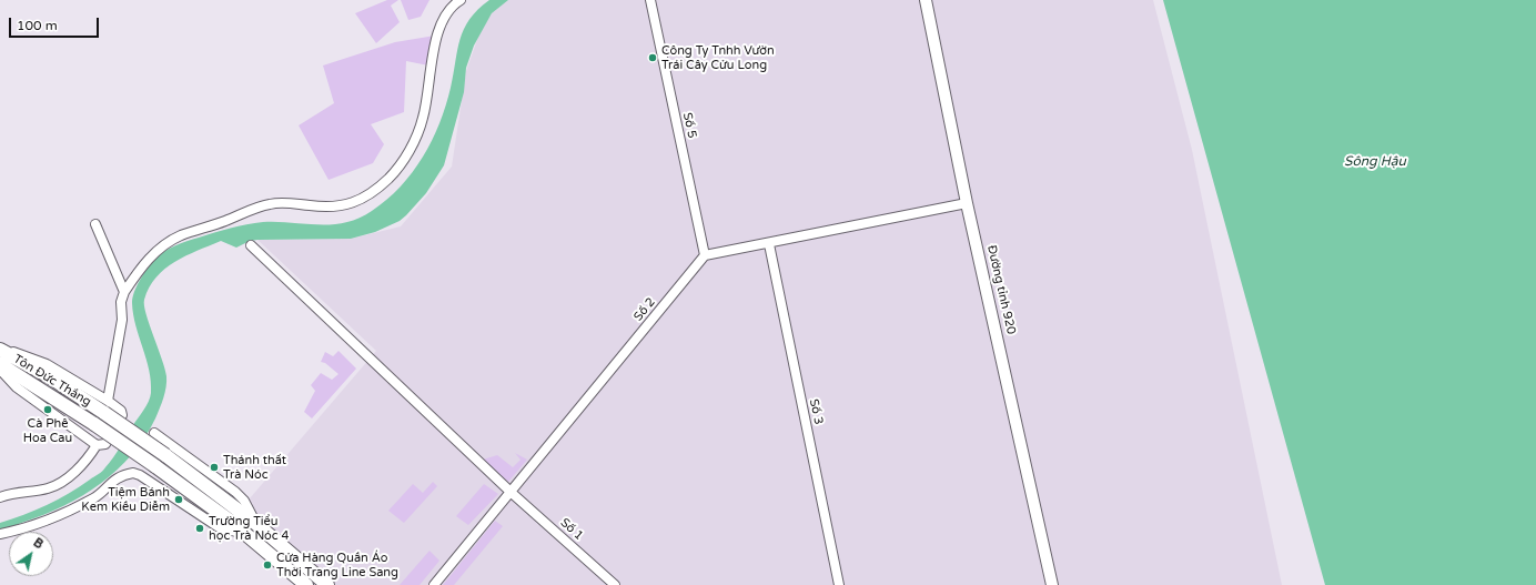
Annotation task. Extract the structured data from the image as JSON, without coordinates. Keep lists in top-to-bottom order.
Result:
{
  "streets": {
    "highway": ["Tôn Đức Thắng"],
    "main road": ["Đường tỉnh 920"],
    "street": [
      "Số 5",
      "Số 2",
      "Số 3",
      "Số 1"
    ]
  },
  "crossings": [
    ["Số 5", "Số 2"],
    ["Số 2", "Số 1"]
  ],
  "water": ["Sông Hậu"],
  "places": [
    "Công Ty Tnhh Vườn Trái Cây Cửu Long",
    "Cà Phê Hoa Cau",
    "Thánh thất Trà Nóc",
    "Tiệm Bánh Kem Kiều Diễm",
    "Trường Tiểu học Trà Nóc 4",
    "Cửa Hàng Quần Áo Thời Trang Line Sang"
  ],
  "scale_bar": "100 m",
  "north": "top right"
}
